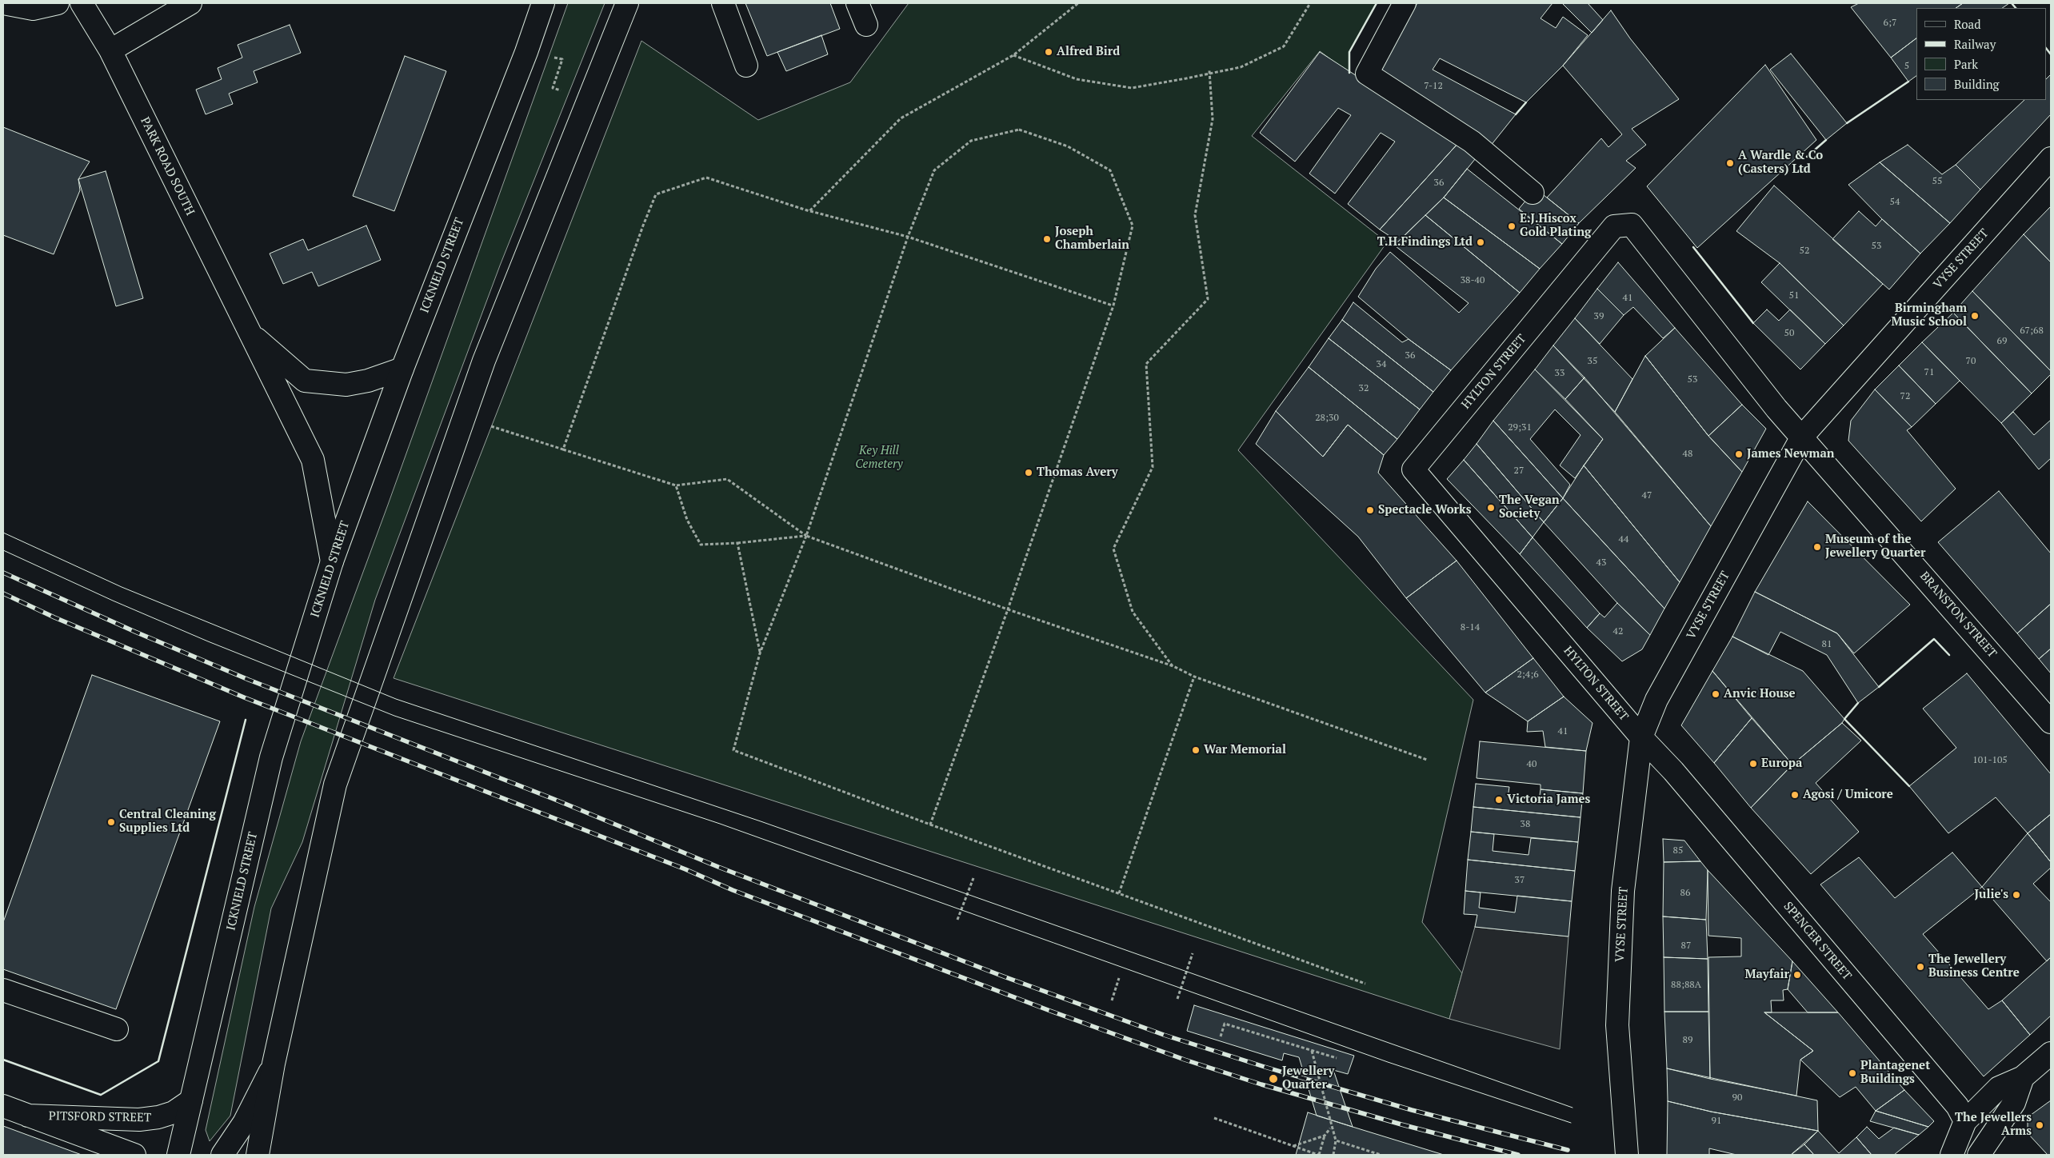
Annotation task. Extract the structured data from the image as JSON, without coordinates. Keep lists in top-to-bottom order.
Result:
{
  "streets": {
    "main road": [
      "PARK ROAD SOUTH",
      "VYSE STREET",
      "ICKNIELD STREET",
      "HYLTON STREET",
      "BRANSTON STREET",
      "SPENCER STREET",
      "PITSFORD STREET"
    ]
  },
  "crossings": [
    ["PARK ROAD SOUTH", "ICKNIELD STREET"],
    ["VYSE STREET", "HYLTON STREET"],
    ["VYSE STREET", "BRANSTON STREET"],
    ["VYSE STREET", "SPENCER STREET"],
    ["ICKNIELD STREET", "PITSFORD STREET"],
    ["HYLTON STREET", "BRANSTON STREET"],
    ["HYLTON STREET", "SPENCER STREET"]
  ],
  "parks": ["Key Hill Cemetery"],
  "places": [
    "Alfred Bird",
    "A Wardle & Co (Casters) Ltd",
    "E.J.Hiscox Gold Plating",
    "Joseph Chamberlain",
    "T.H.Findings Ltd",
    "Birmingham Music School",
    "James Newman",
    "Thomas Avery",
    "The Vegan Society",
    "Spectacle Works",
    "Museum of the Jewellery Quarter",
    "Anvic House",
    "War Memorial",
    "Europa",
    "Agosi / Umicore",
    "Victoria James",
    "Central Cleaning Supplies Ltd",
    "Julie's",
    "The Jewellery Business Centre",
    "Mayfair",
    "Plantagenet Buildings",
    "Jewellery Quarter",
    "The Jewellers Arms"
  ],
  "house_numbers": [
    "6;7",
    "5",
    "7-12",
    "55",
    "36",
    "54",
    "53",
    "52",
    "38-40",
    "51",
    "41",
    "39",
    "67;68",
    "50",
    "69",
    "36",
    "35",
    "70",
    "34",
    "71",
    "33",
    "53",
    "32",
    "72",
    "28;30",
    "29;31",
    "48",
    "27",
    "47",
    "44",
    "43",
    "8-14",
    "42",
    "81",
    "2;4;6",
    "41",
    "101-105",
    "40",
    "38",
    "85",
    "37",
    "86",
    "87",
    "88;88A",
    "89",
    "90",
    "91"
  ],
  "legend": [
    "Road",
    "Railway",
    "Park",
    "Building"
  ]
}
